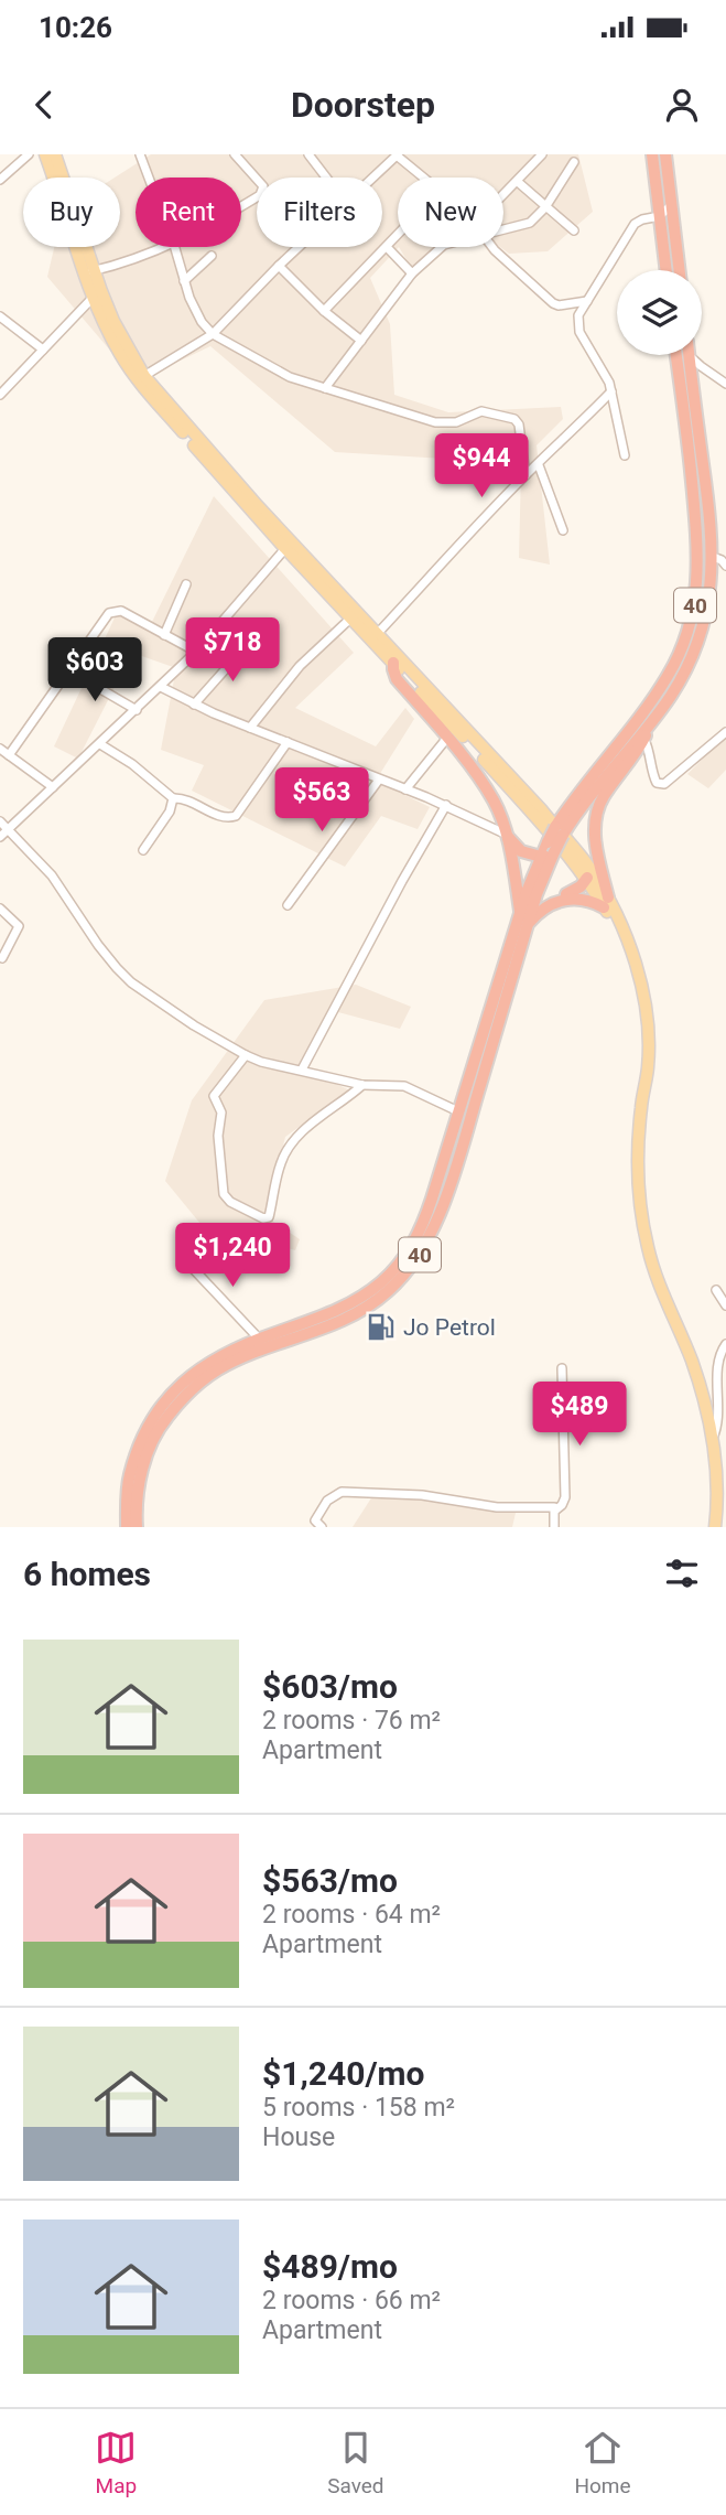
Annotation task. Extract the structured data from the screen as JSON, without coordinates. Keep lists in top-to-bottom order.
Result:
{
  "streets": {
    "highway": ["40"]
  },
  "places": {
    "fuel station": ["Jo Petrol"]
  },
  "page": {
    "status": "10:26",
    "header": "Doorstep",
    "chip": [
      "Buy",
      "Rent",
      "Filters",
      "New"
    ],
    "price": [
      "$944",
      "$718",
      "$603",
      "$563",
      "$1,240",
      "$489"
    ],
    "heading": "6 homes",
    "list": [
      {
        "name": "$603/mo",
        "note": "2 rooms · 76 m² · Apartment"
      },
      {
        "name": "$563/mo",
        "note": "2 rooms · 64 m² · Apartment"
      },
      {
        "name": "$1,240/mo",
        "note": "5 rooms · 158 m² · House"
      },
      {
        "name": "$489/mo",
        "note": "2 rooms · 66 m² · Apartment"
      }
    ],
    "tabs": ["Map", "Saved", "Home"]
  }
}
